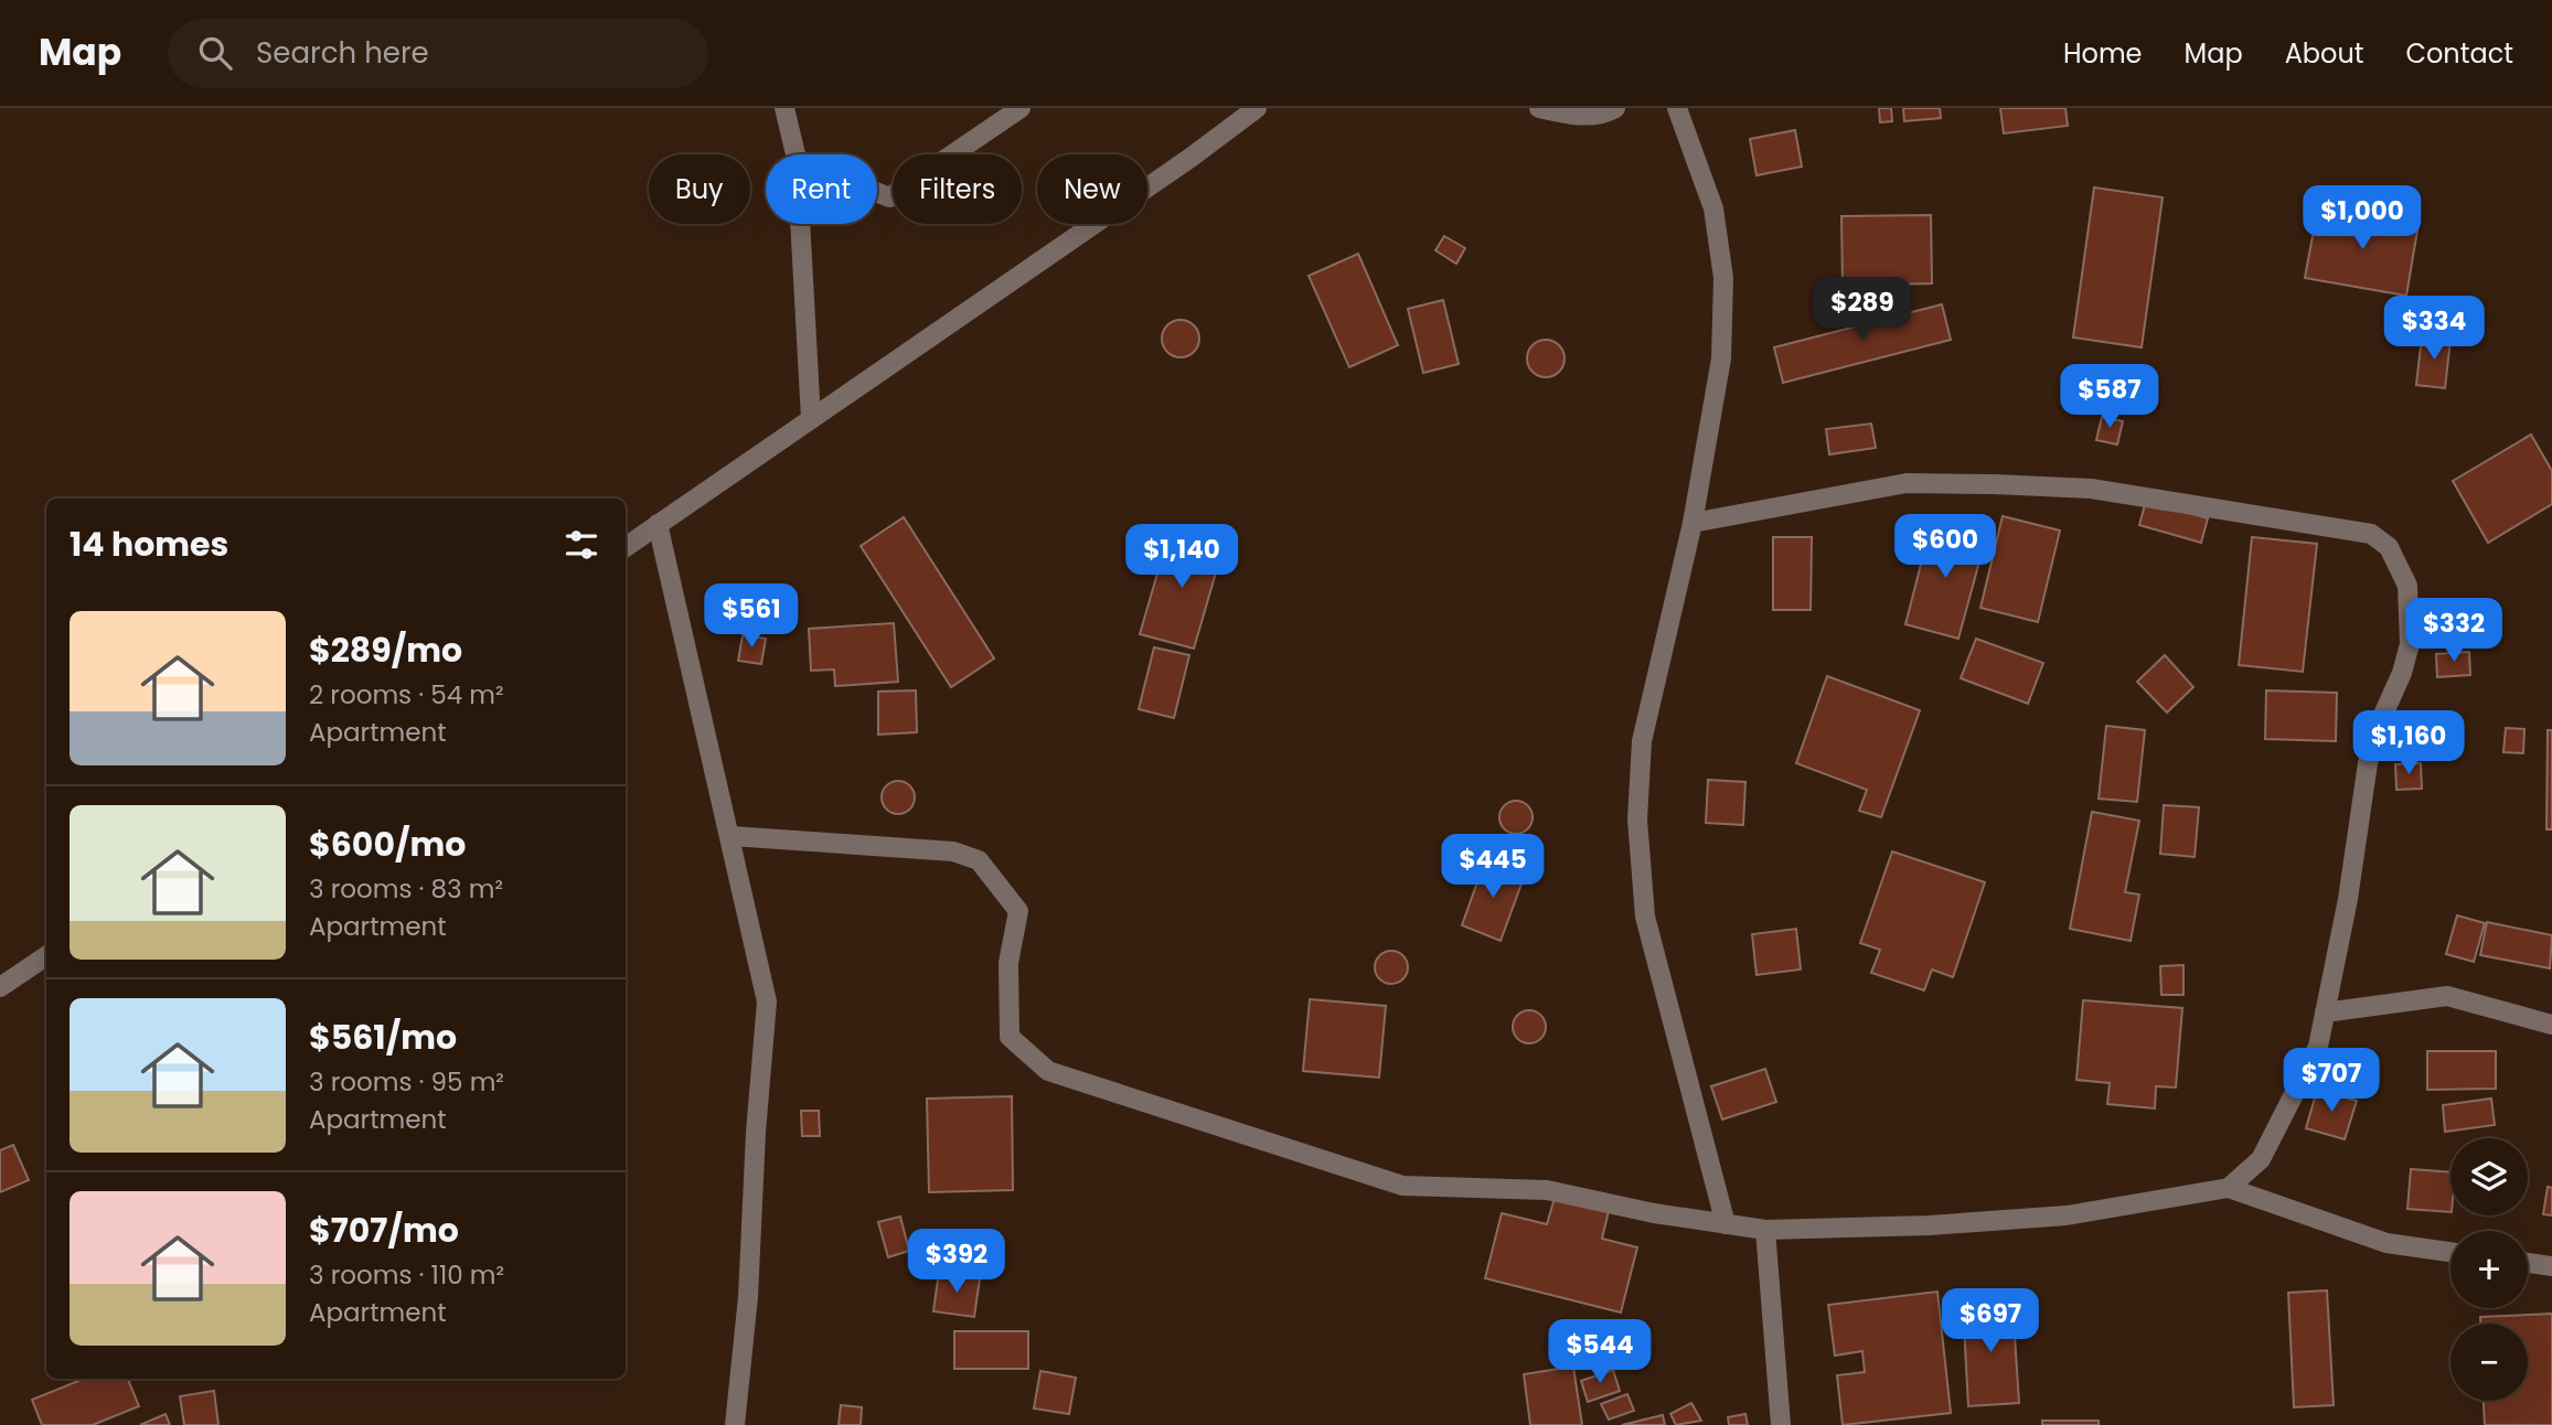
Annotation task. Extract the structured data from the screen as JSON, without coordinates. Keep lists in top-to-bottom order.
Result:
{
  "page": {
    "header": "Map",
    "search": "Search here",
    "nav": [
      "Home",
      "Map",
      "About",
      "Contact"
    ],
    "chip": [
      "Buy",
      "Rent",
      "Filters",
      "New"
    ],
    "price": [
      "$1,000",
      "$289",
      "$334",
      "$587",
      "$600",
      "$1,140",
      "$561",
      "$332",
      "$1,160",
      "$445",
      "$707",
      "$392",
      "$697",
      "$544"
    ],
    "heading": "14 homes",
    "list": [
      {
        "name": "$289/mo",
        "note": "2 rooms · 54 m² · Apartment"
      },
      {
        "name": "$600/mo",
        "note": "3 rooms · 83 m² · Apartment"
      },
      {
        "name": "$561/mo",
        "note": "3 rooms · 95 m² · Apartment"
      },
      {
        "name": "$707/mo",
        "note": "3 rooms · 110 m² · Apartment"
      }
    ],
    "map_buttons": ["+", "−"]
  }
}
